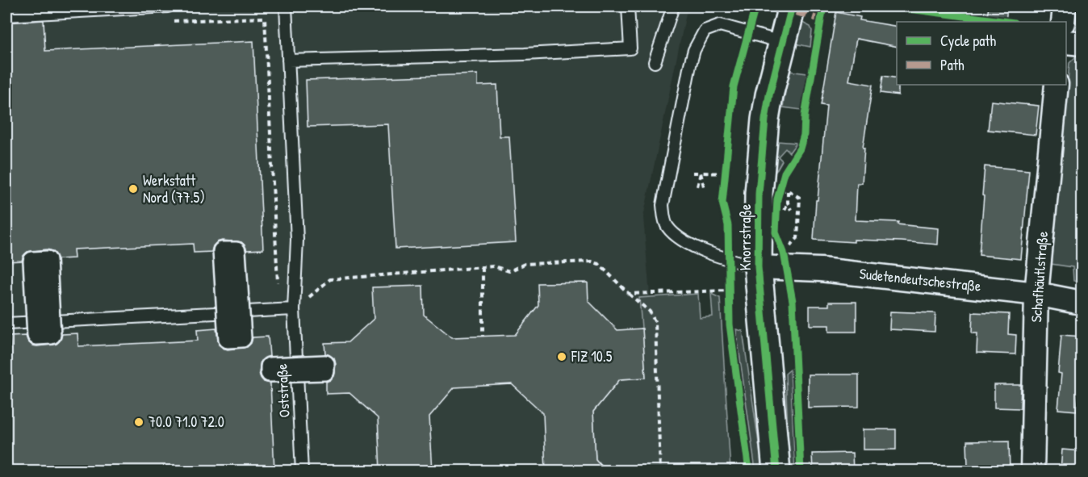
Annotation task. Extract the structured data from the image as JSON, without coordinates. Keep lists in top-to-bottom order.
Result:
{
  "streets": {
    "street": ["Knorrstraße", "Schafhäutlstraße", "Sudetendeutschestraße"],
    "lane": ["Oststraße"]
  },
  "crossings": [
    ["Knorrstraße", "Sudetendeutschestraße"],
    ["Schafhäutlstraße", "Sudetendeutschestraße"]
  ],
  "places": ["Werkstatt Nord (77.5)", "FIZ 10.5", "70.0 71.0 72.0"],
  "legend": ["Cycle path", "Path"]
}
